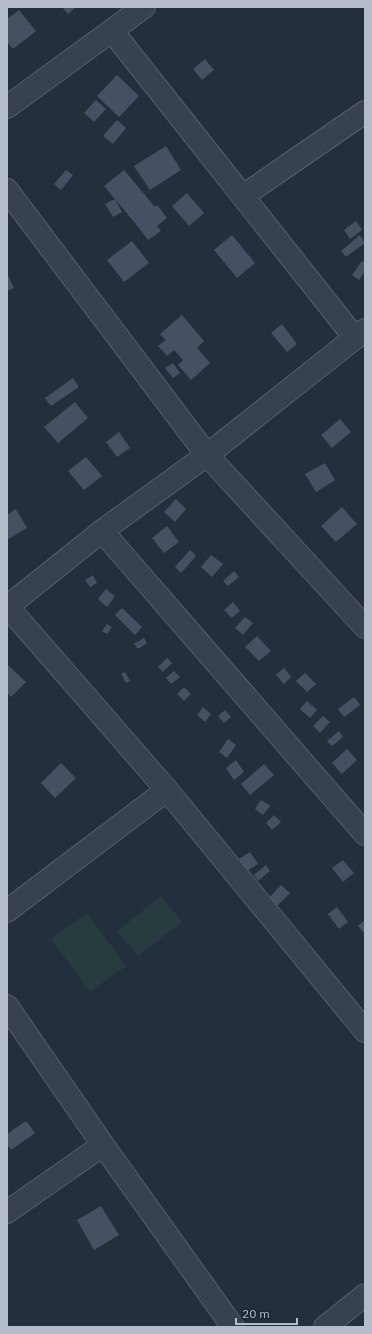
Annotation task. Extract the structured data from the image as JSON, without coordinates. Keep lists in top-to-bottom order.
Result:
{
  "scale_bar": "20 m"
}
